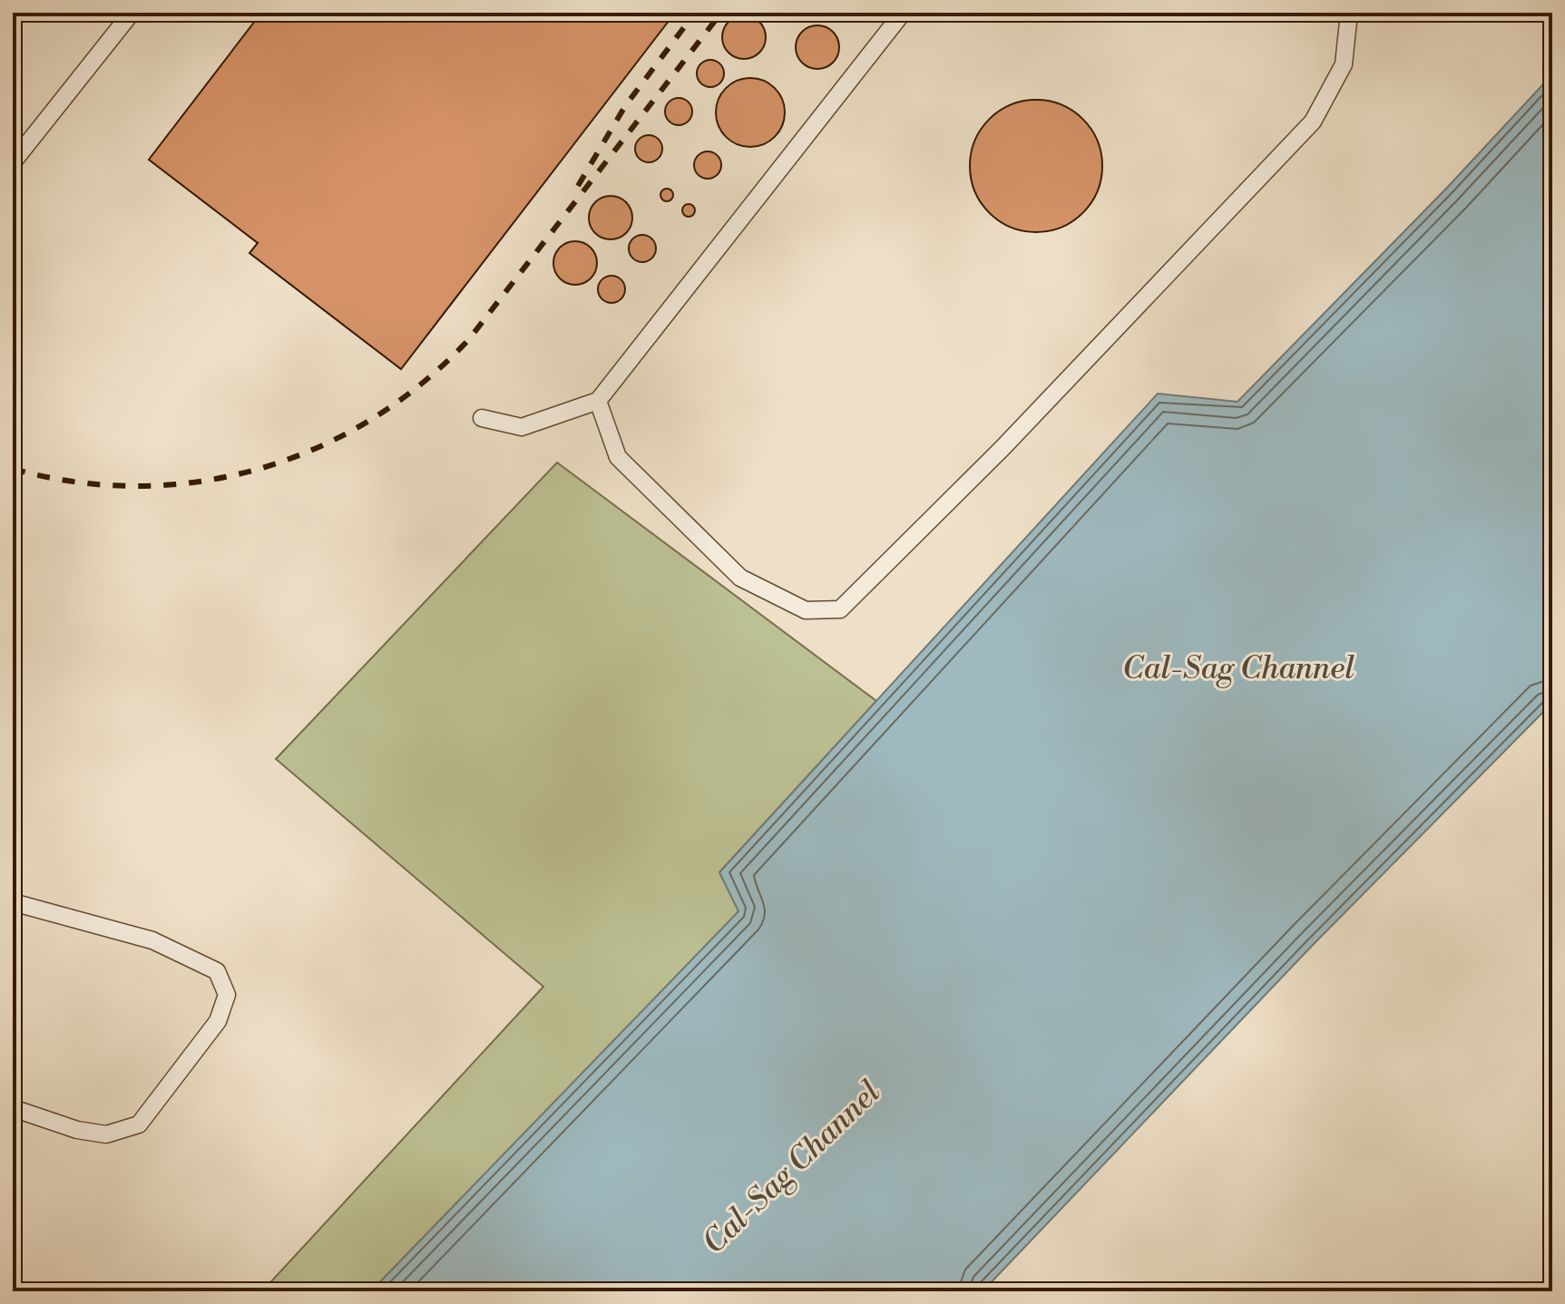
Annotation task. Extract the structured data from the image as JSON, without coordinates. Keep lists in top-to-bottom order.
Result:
{
  "water": ["Cal-Sag Channel"]
}
